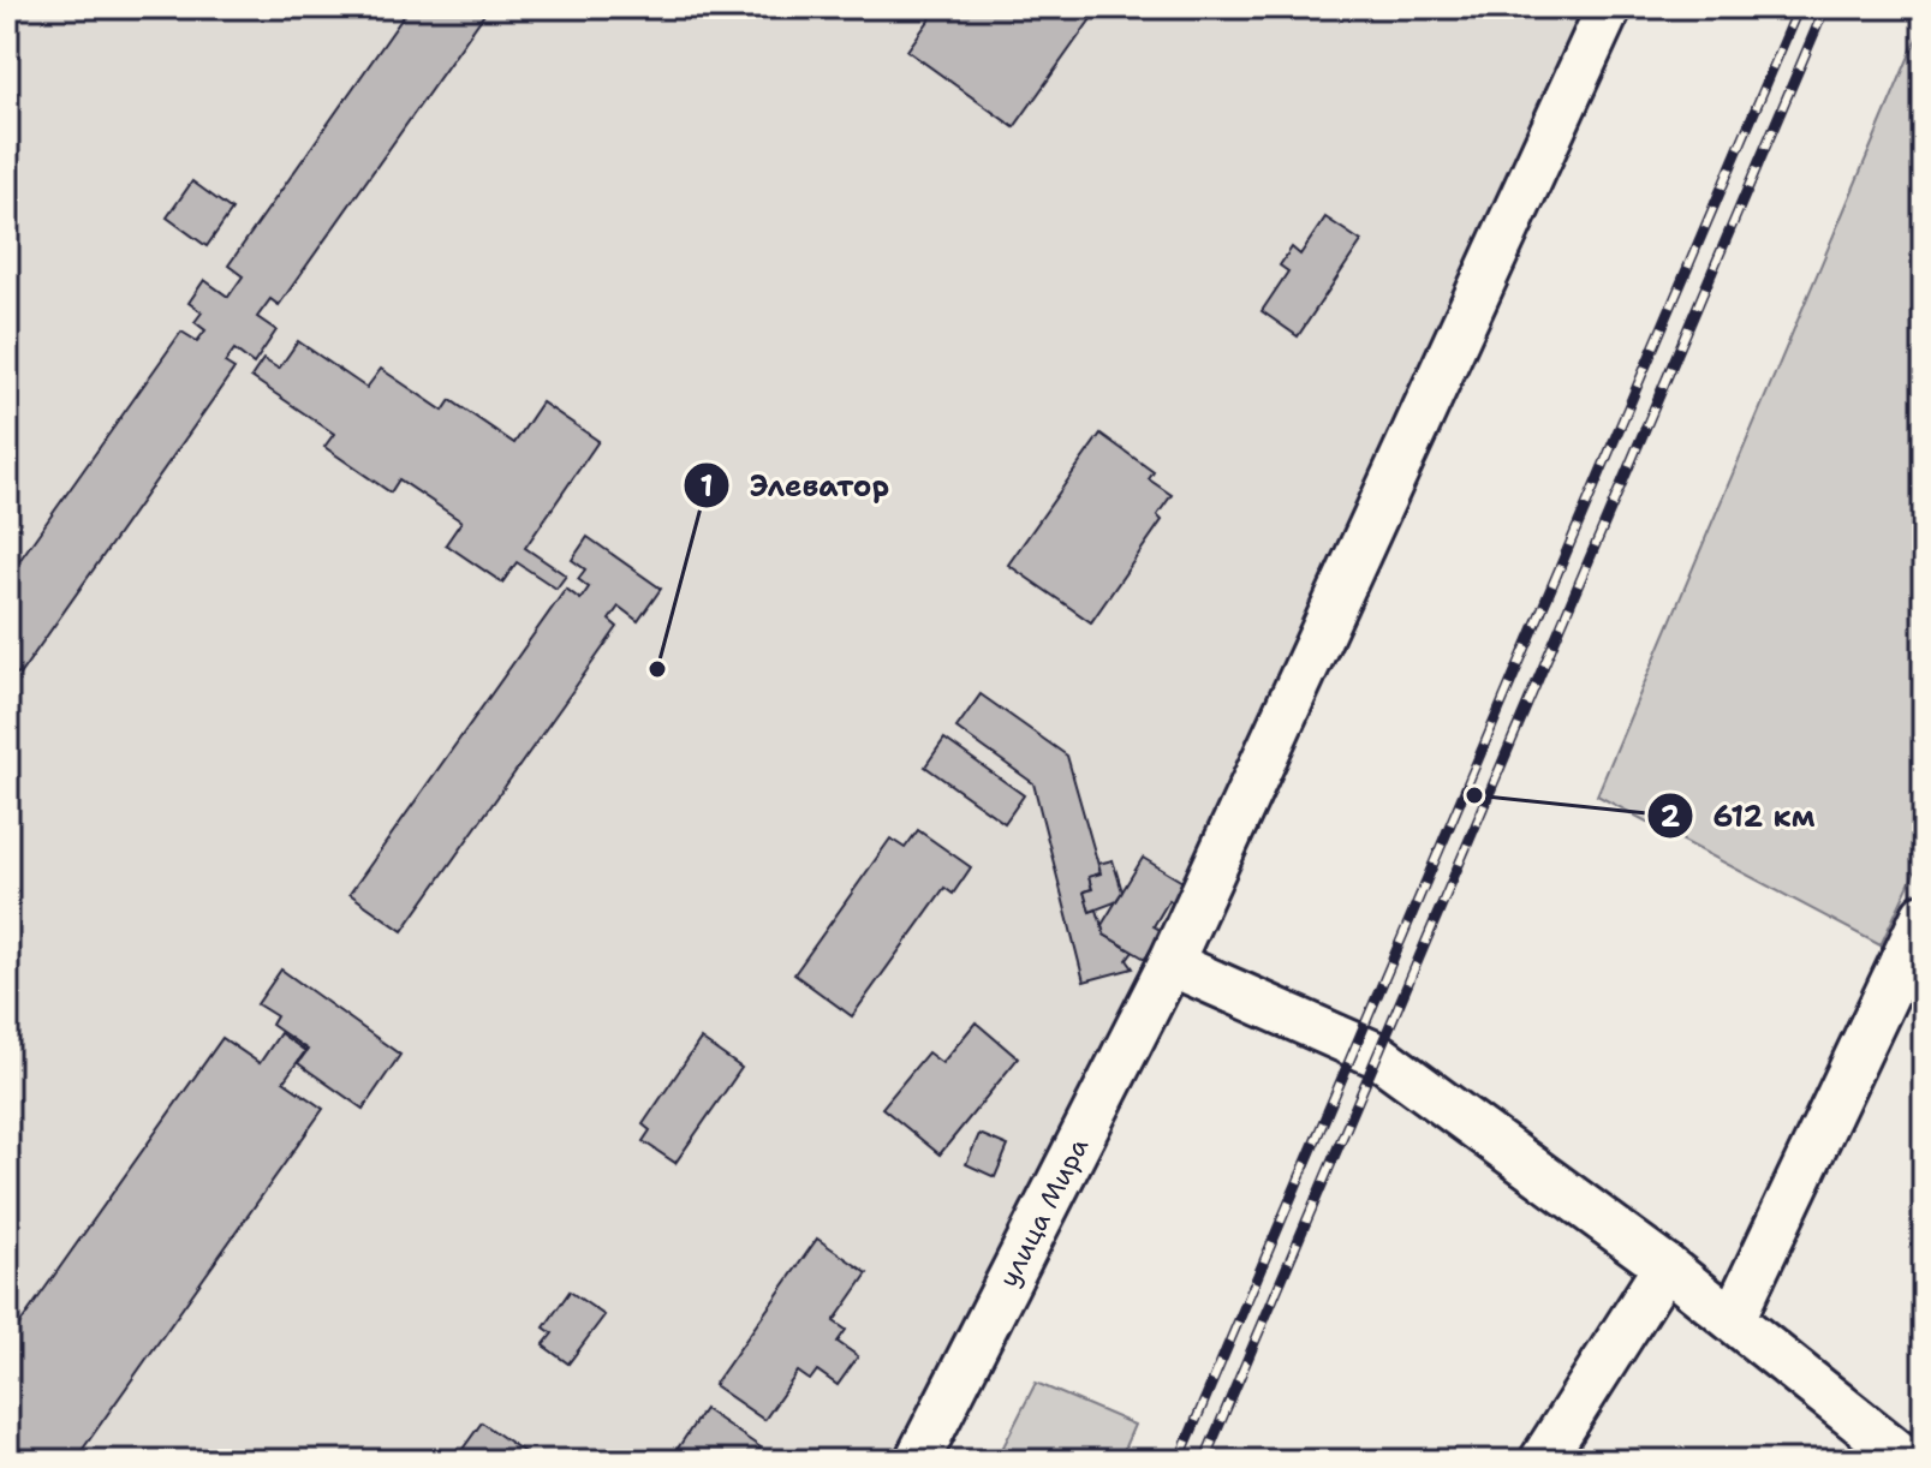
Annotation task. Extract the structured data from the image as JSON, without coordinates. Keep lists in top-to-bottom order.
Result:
{
  "streets": {
    "street": ["улица Мира"]
  },
  "places": ["Элеватор", "612 км"]
}
